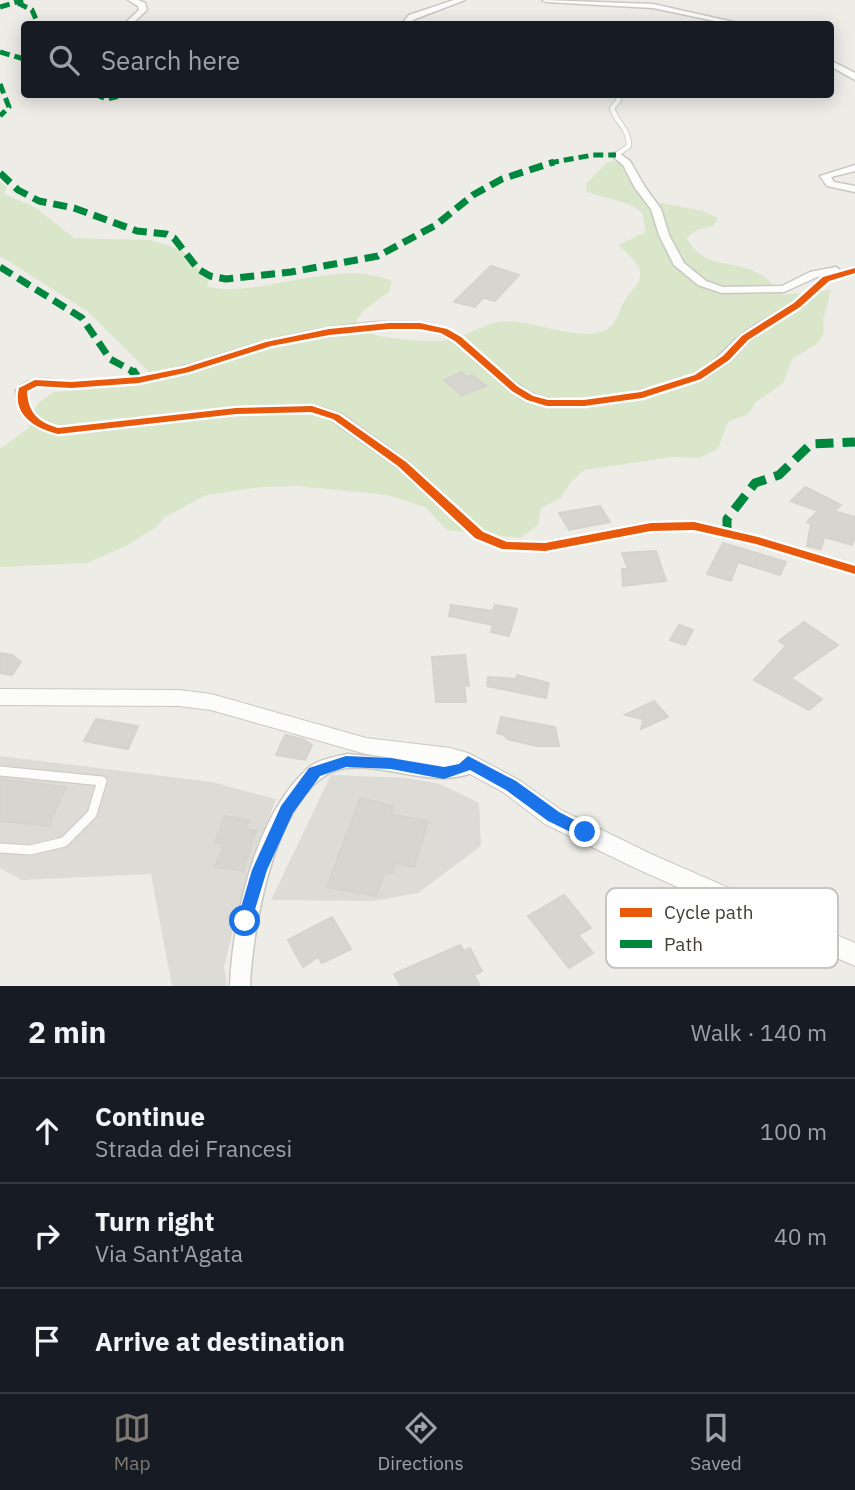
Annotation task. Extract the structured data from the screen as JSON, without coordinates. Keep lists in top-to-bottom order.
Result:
{
  "legend": ["Cycle path", "Path"],
  "page": {
    "search": "Search here",
    "heading": ["2 min", "Walk · 140 m"],
    "list": [
      ["Continue", "Strada dei Francesi", "100 m"],
      ["Turn right", "Via Sant'Agata", "40 m"],
      "Arrive at destination"
    ],
    "nav": ["Map", "Directions", "Saved"]
  }
}
